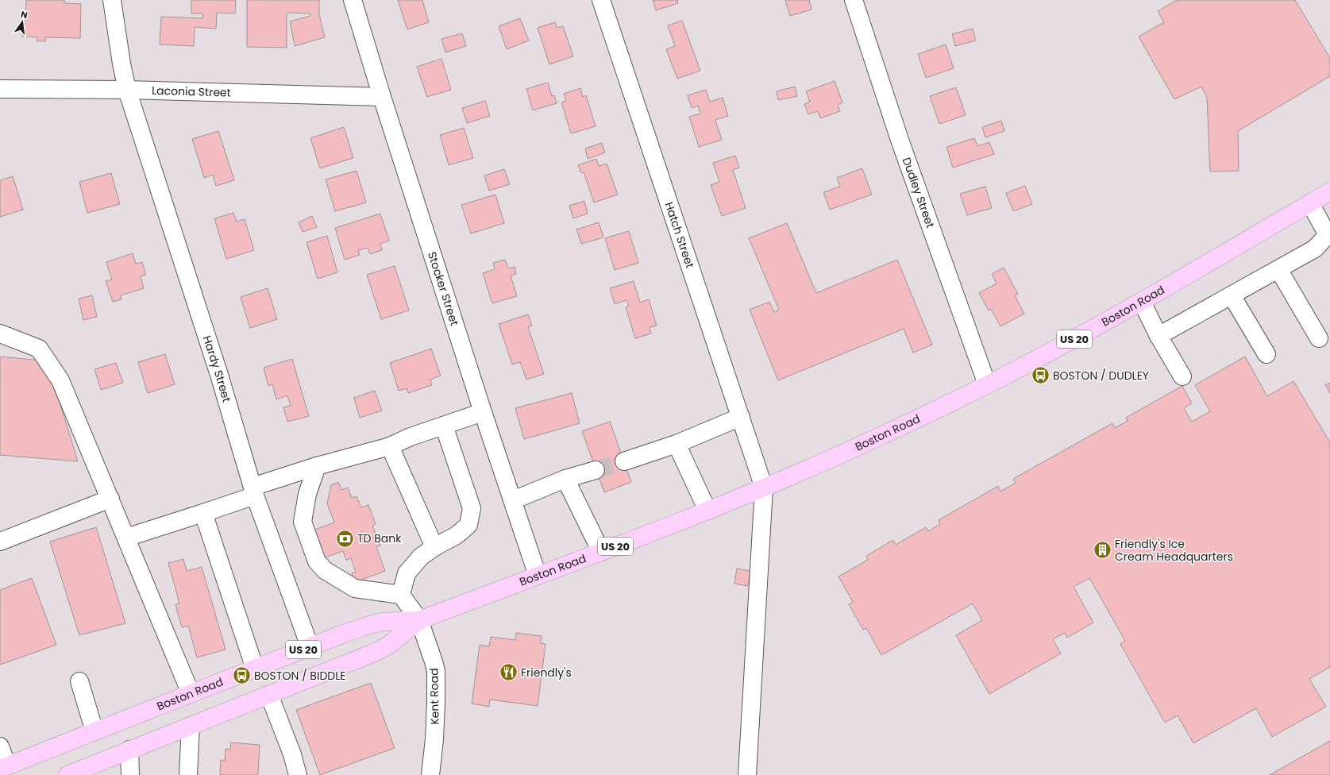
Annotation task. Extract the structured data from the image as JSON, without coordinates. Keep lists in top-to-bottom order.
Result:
{
  "streets": {
    "main road": ["Boston Road", "US 20"],
    "street": [
      "Laconia Street",
      "Dudley Street",
      "Hatch Street",
      "Stocker Street",
      "Hardy Street",
      "Kent Road"
    ]
  },
  "crossings": [
    ["Laconia Street", "Stocker Street"],
    ["Laconia Street", "Hardy Street"],
    ["Dudley Street", "Boston Road"],
    ["Hatch Street", "Boston Road"],
    ["Stocker Street", "Boston Road"],
    ["Boston Road", "Hardy Street"],
    ["Boston Road", "Kent Road"]
  ],
  "places": {
    "bus stop": ["BOSTON / DUDLEY", "BOSTON / BIDDLE"],
    "bank": ["TD Bank"],
    "building": ["Friendly's Ice Cream Headquarters"],
    "restaurant": ["Friendly's"]
  },
  "north": "top"
}
